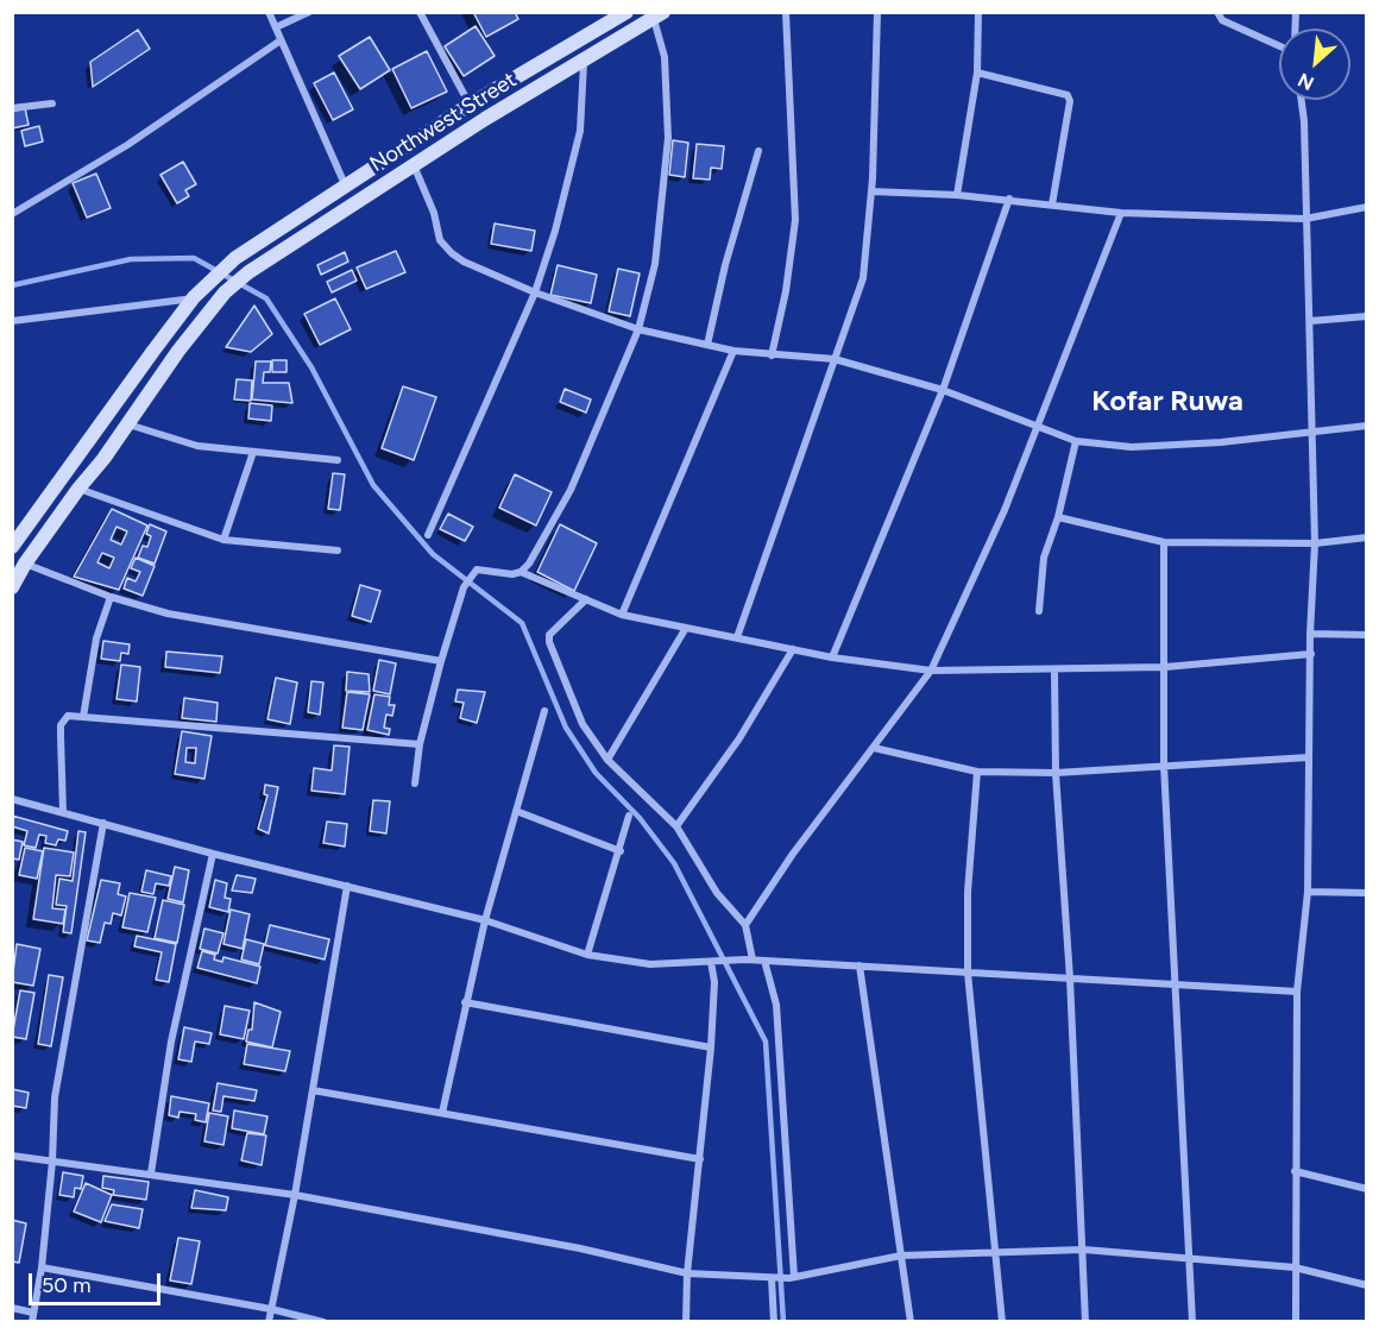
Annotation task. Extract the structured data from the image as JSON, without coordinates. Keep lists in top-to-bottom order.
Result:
{
  "streets": {
    "main road": ["Northwest Street"]
  },
  "districts": ["Kofar Ruwa"],
  "scale_bar": "50 m",
  "north": "bottom left"
}
